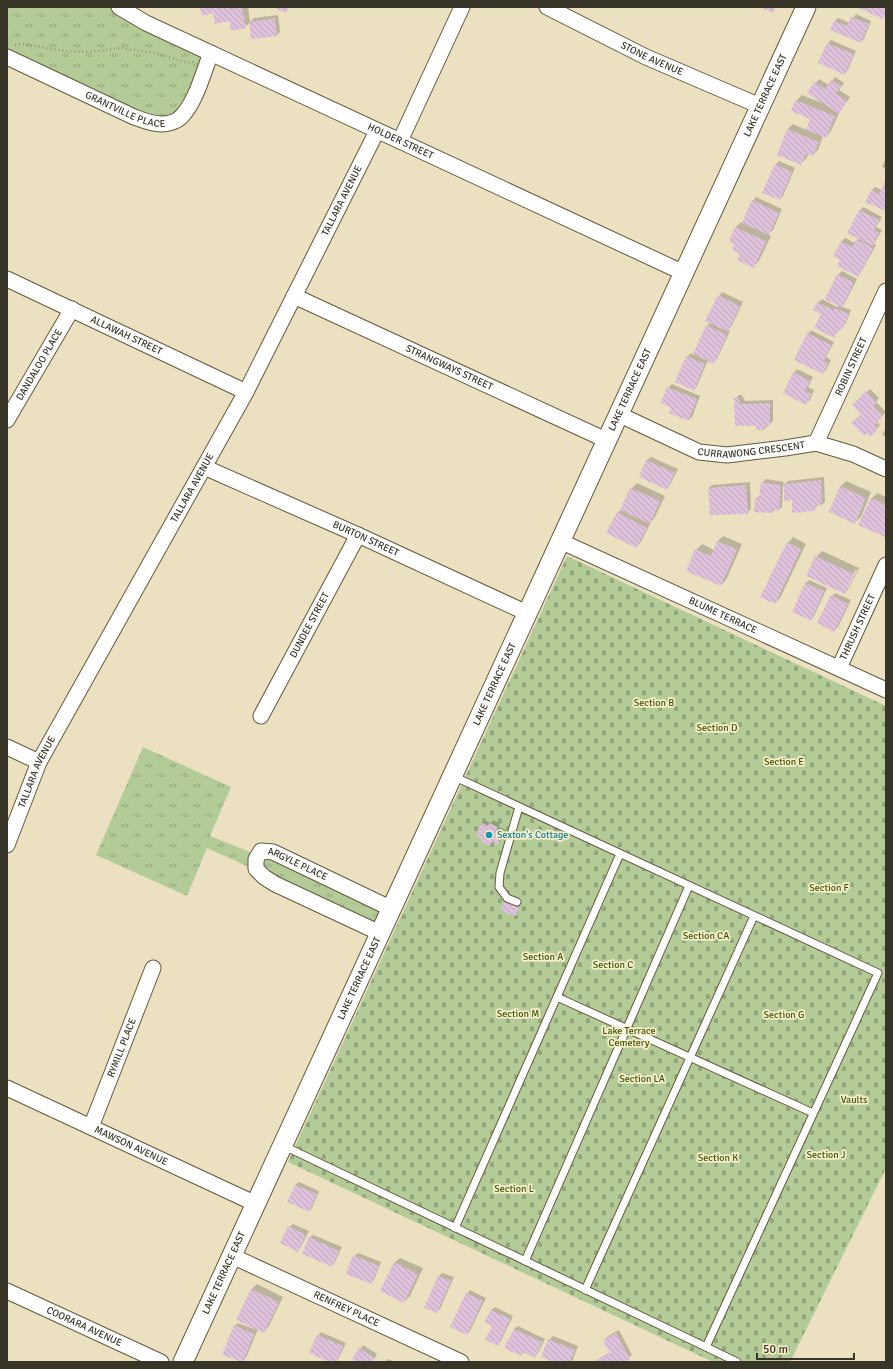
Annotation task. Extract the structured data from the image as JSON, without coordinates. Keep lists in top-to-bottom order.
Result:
{
  "streets": {
    "street": [
      "STONE AVENUE",
      "LAKE TERRACE EAST",
      "GRANTVILLE PLACE",
      "HOLDER STREET",
      "TALLARA AVENUE",
      "ALLAWAH STREET",
      "DANDALOO PLACE",
      "ROBIN STREET",
      "STRANGWAYS STREET",
      "CURRAWONG CRESCENT",
      "BURTON STREET",
      "BLUME TERRACE",
      "DUNDEE STREET",
      "THRUSH STREET",
      "ARGYLE PLACE",
      "RYMILL PLACE",
      "MAWSON AVENUE",
      "RENFREY PLACE",
      "COORARA AVENUE"
    ]
  },
  "crossings": [
    ["STONE AVENUE", "LAKE TERRACE EAST"],
    ["LAKE TERRACE EAST", "HOLDER STREET"],
    ["LAKE TERRACE EAST", "STRANGWAYS STREET"],
    ["LAKE TERRACE EAST", "CURRAWONG CRESCENT"],
    ["LAKE TERRACE EAST", "BURTON STREET"],
    ["LAKE TERRACE EAST", "BLUME TERRACE"],
    ["LAKE TERRACE EAST", "ARGYLE PLACE"],
    ["LAKE TERRACE EAST", "MAWSON AVENUE"],
    ["LAKE TERRACE EAST", "RENFREY PLACE"],
    ["GRANTVILLE PLACE", "HOLDER STREET"],
    ["HOLDER STREET", "TALLARA AVENUE"],
    ["TALLARA AVENUE", "ALLAWAH STREET"],
    ["TALLARA AVENUE", "STRANGWAYS STREET"],
    ["TALLARA AVENUE", "BURTON STREET"],
    ["ALLAWAH STREET", "DANDALOO PLACE"],
    ["ROBIN STREET", "CURRAWONG CRESCENT"],
    ["BURTON STREET", "DUNDEE STREET"],
    ["BLUME TERRACE", "THRUSH STREET"],
    ["RYMILL PLACE", "MAWSON AVENUE"]
  ],
  "parks": [
    "Section B",
    "Section D",
    "Section E",
    "Section F",
    "Section CA",
    "Section A",
    "Section C",
    "Section M",
    "Section G",
    "Lake Terrace Cemetery",
    "Section LA",
    "Vaults",
    "Section J",
    "Section K",
    "Section L"
  ],
  "places": ["Sexton's Cottage"],
  "scale_bar": "50 m"
}
